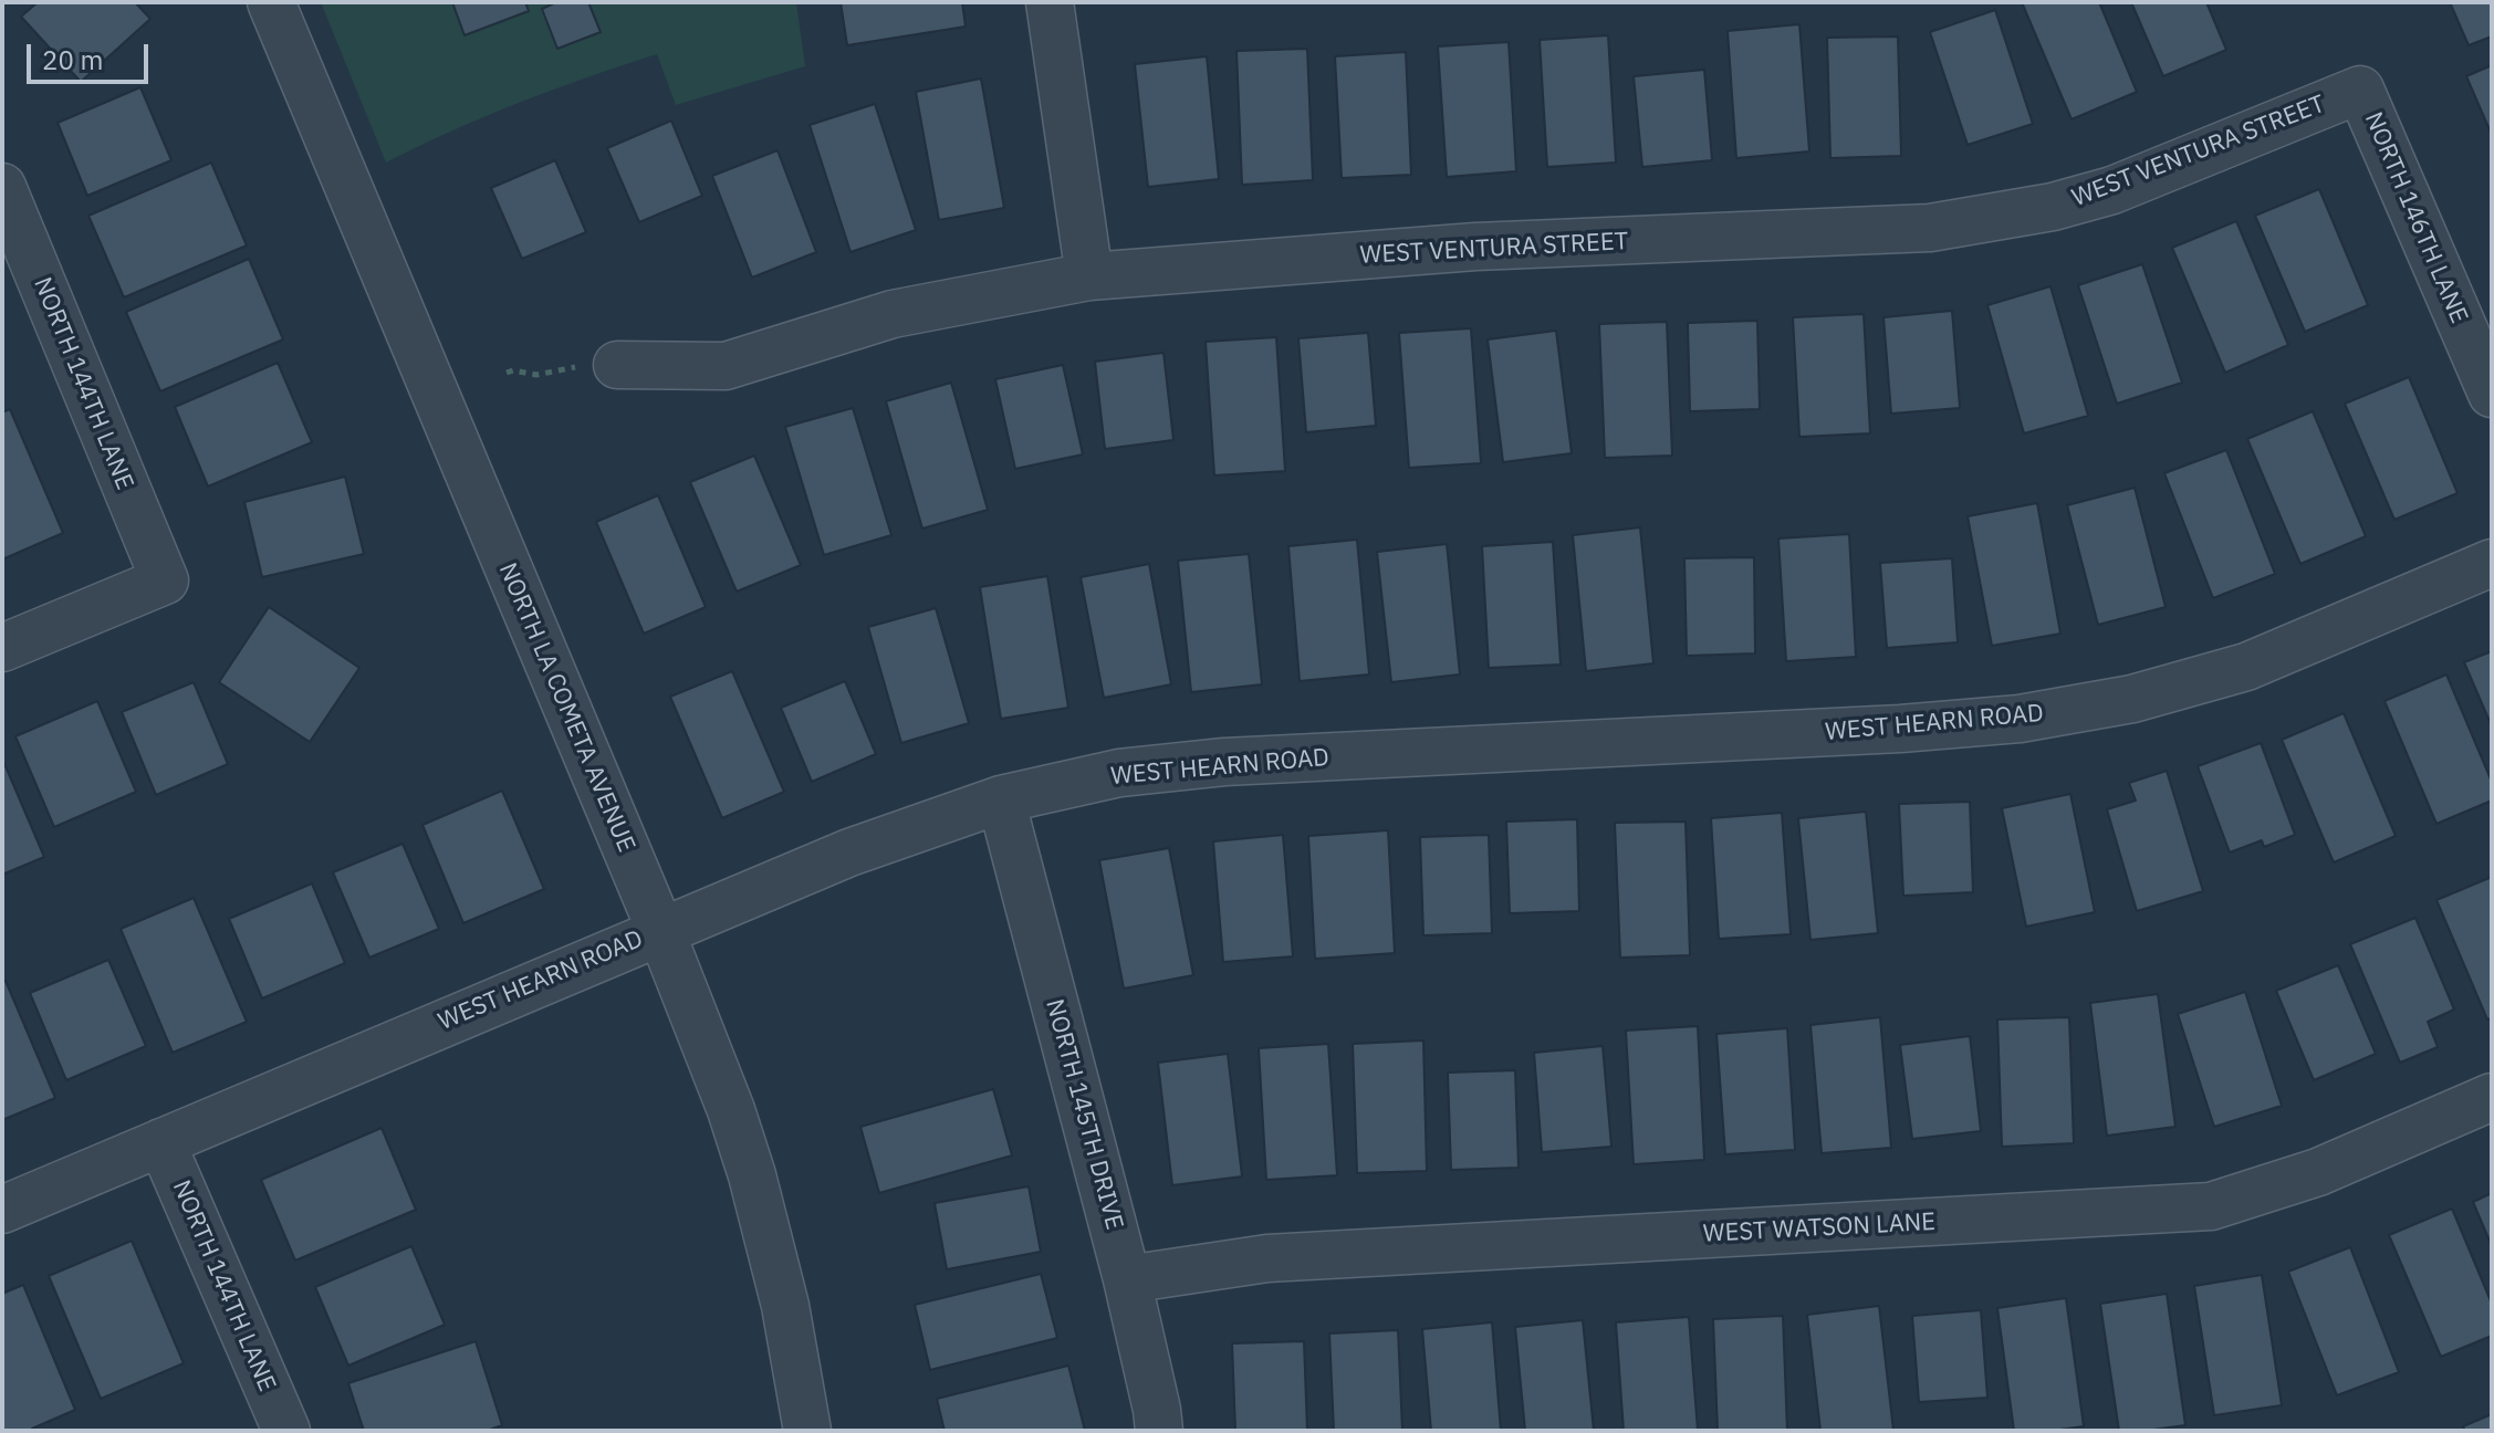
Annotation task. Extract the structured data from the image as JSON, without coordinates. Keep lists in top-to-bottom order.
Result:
{
  "streets": {
    "street": [
      "WEST VENTURA STREET",
      "NORTH 146TH LANE",
      "NORTH 144TH LANE",
      "NORTH LA COMETA AVENUE",
      "WEST HEARN ROAD",
      "NORTH 145TH DRIVE",
      "WEST WATSON LANE"
    ]
  },
  "crossings": [
    ["WEST VENTURA STREET", "NORTH 146TH LANE"],
    ["NORTH 144TH LANE", "WEST HEARN ROAD"],
    ["NORTH LA COMETA AVENUE", "WEST HEARN ROAD"],
    ["WEST HEARN ROAD", "NORTH 145TH DRIVE"],
    ["NORTH 145TH DRIVE", "WEST WATSON LANE"]
  ],
  "scale_bar": "20 m"
}
